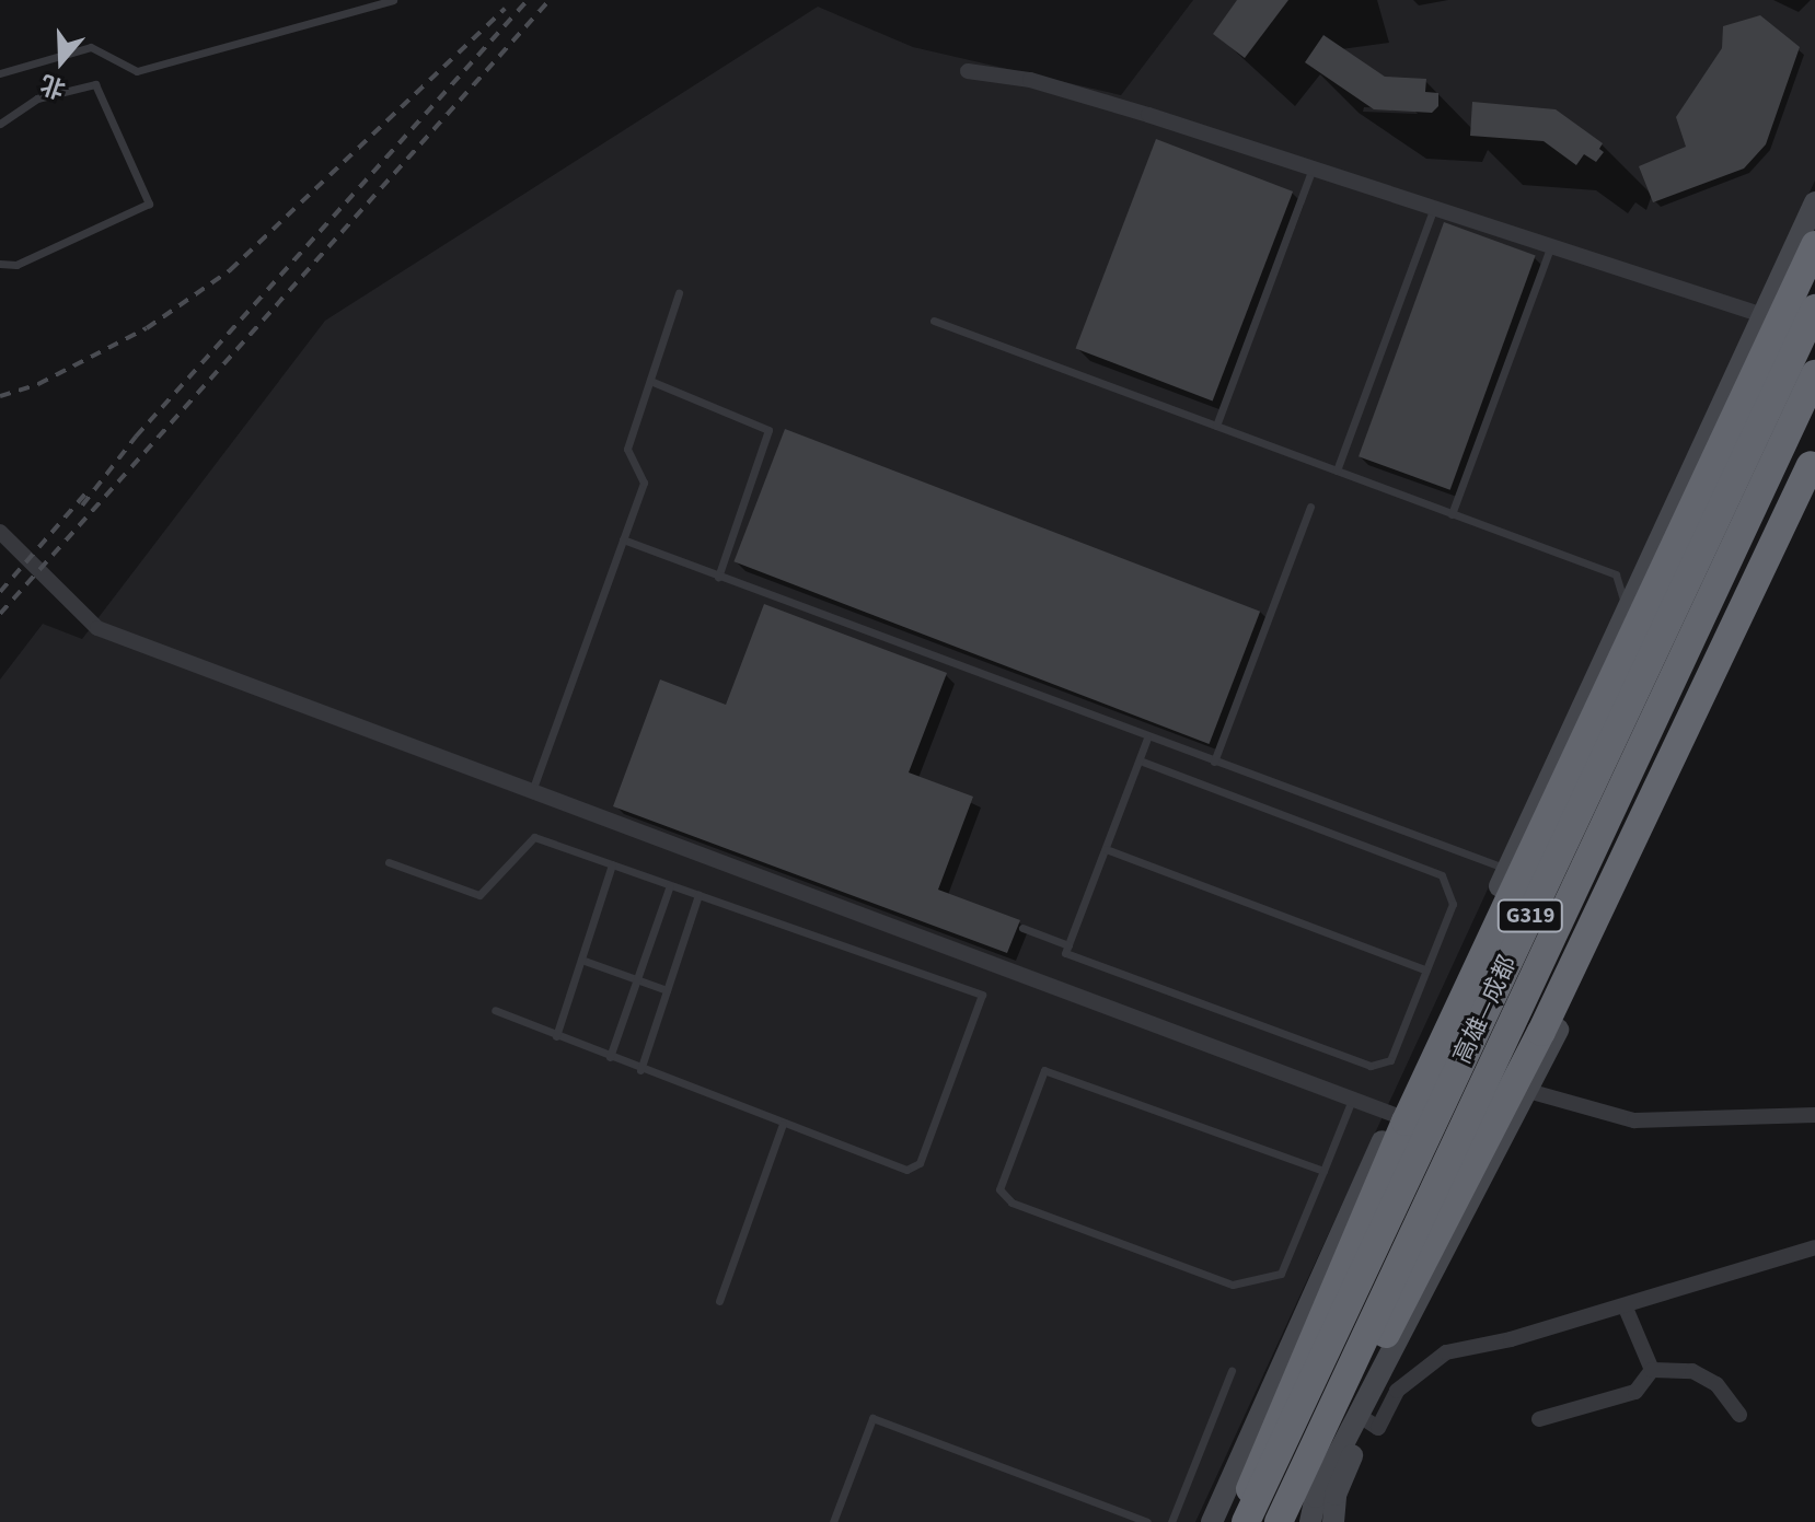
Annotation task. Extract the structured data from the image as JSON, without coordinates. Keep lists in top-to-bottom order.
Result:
{
  "streets": {
    "highway": ["G319", "高雄—成都"]
  },
  "north": "bottom"
}
